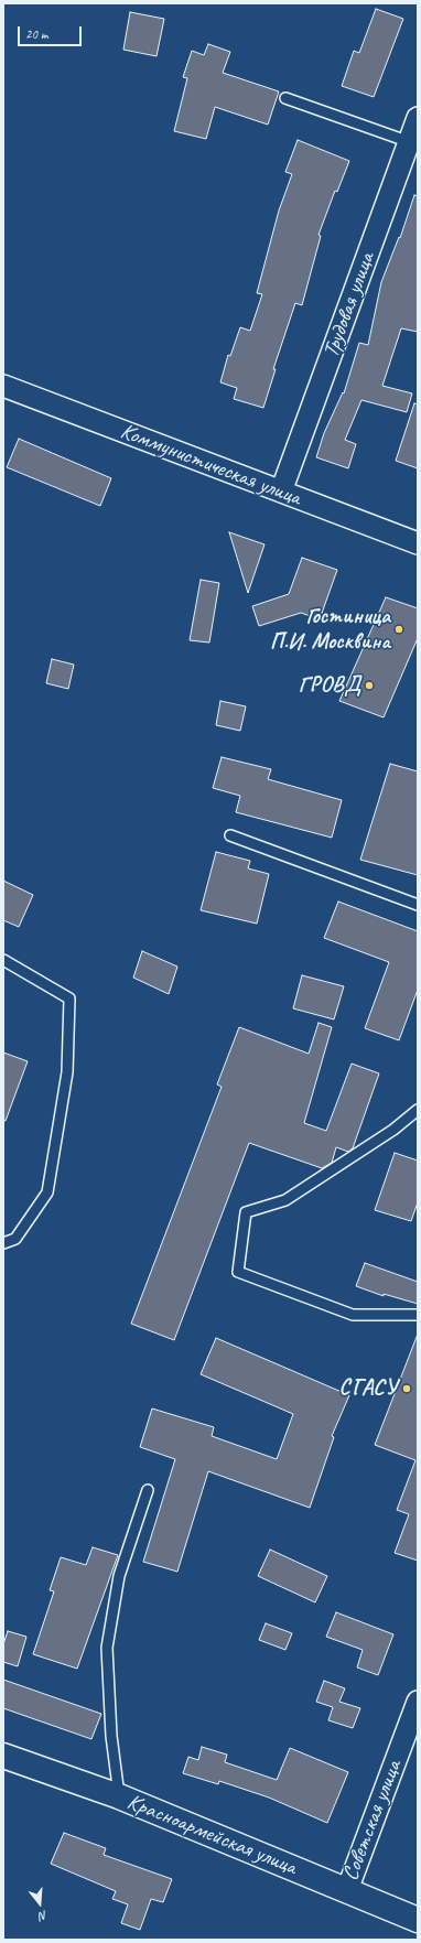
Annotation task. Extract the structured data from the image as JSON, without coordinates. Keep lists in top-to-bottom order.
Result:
{
  "streets": {
    "main road": ["Красноармейская улица"],
    "street": ["Трудовая улица", "Коммунистическая улица", "Советская улица"]
  },
  "crossings": [
    ["Трудовая улица", "Коммунистическая улица"],
    ["Советская улица", "Красноармейская улица"]
  ],
  "places": ["Гостиница П.И. Москвина", "ГРОВД", "СГАСУ"],
  "scale_bar": "20 m",
  "north": "bottom"
}
